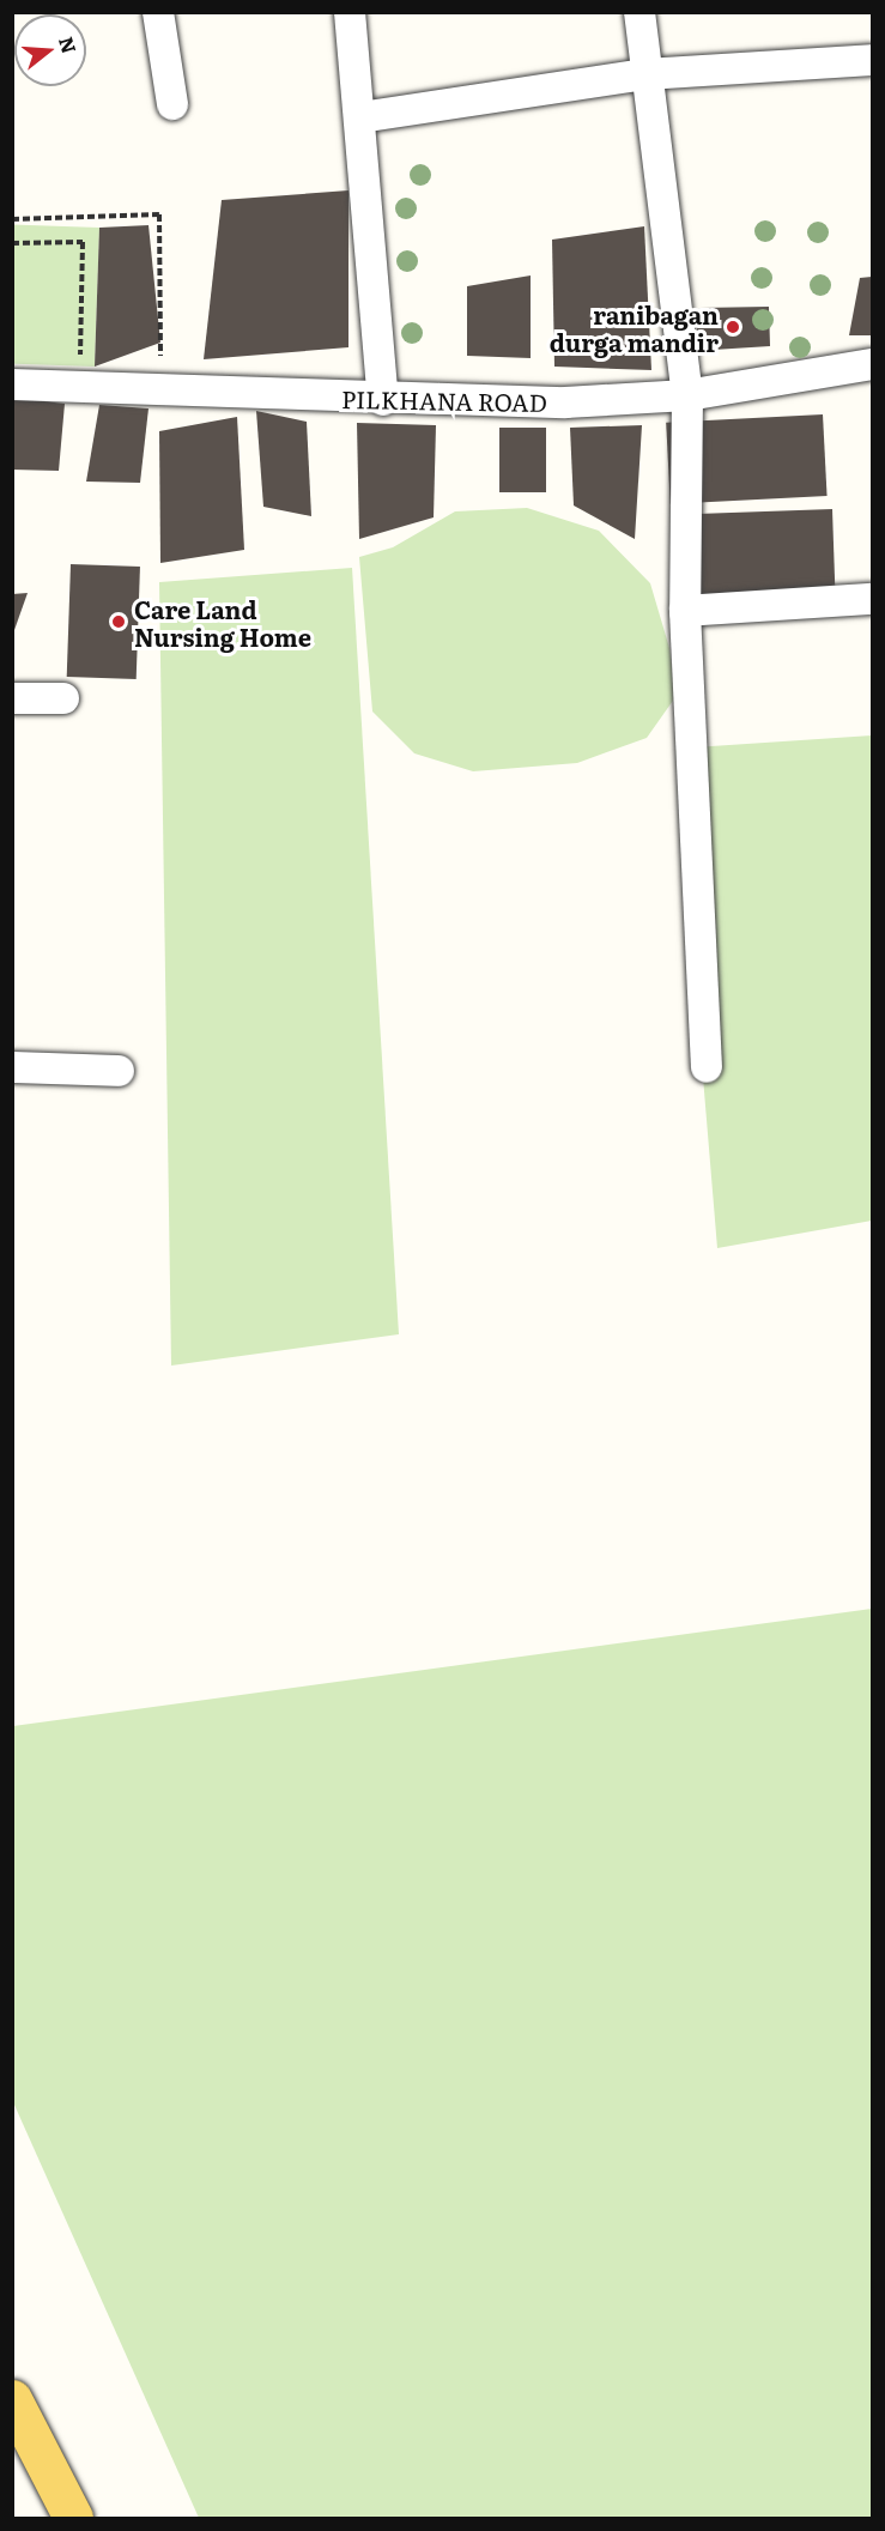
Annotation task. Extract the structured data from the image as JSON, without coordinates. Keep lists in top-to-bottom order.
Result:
{
  "streets": {
    "street": ["PILKHANA ROAD"]
  },
  "places": ["ranibagan durga mandir", "Care Land Nursing Home"],
  "north": "right"
}
